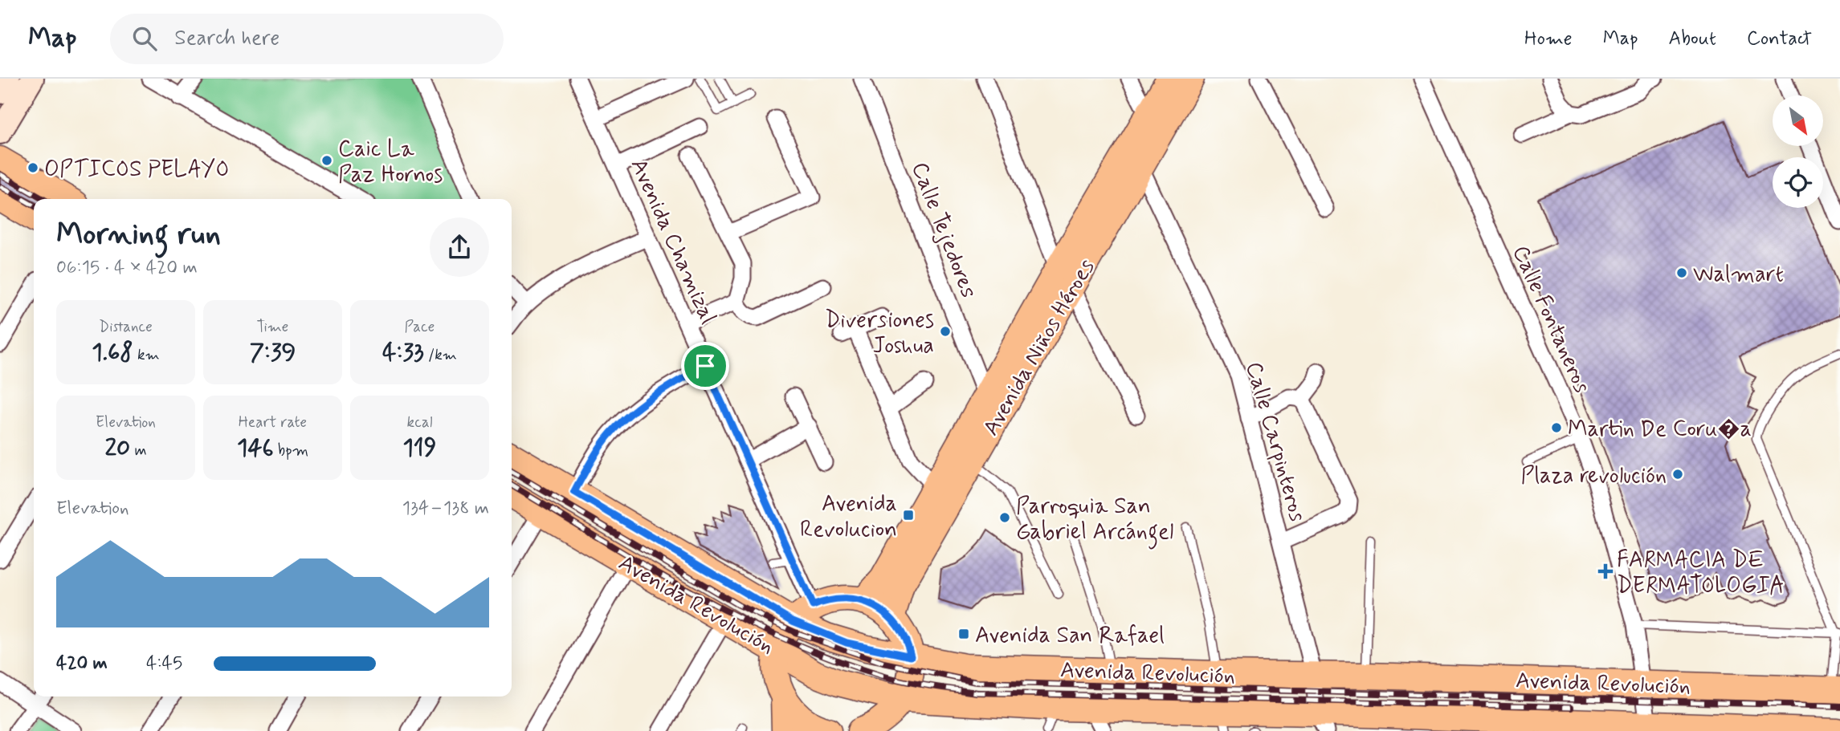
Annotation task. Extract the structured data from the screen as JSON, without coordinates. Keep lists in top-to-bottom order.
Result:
{
  "streets": {
    "main road": ["Avenida Niños Héroes", "Avenida Revolución"],
    "street": [
      "Calle Tejedores",
      "Avenida Chamizal",
      "Calle Fontaneros",
      "Calle Carpinteros"
    ]
  },
  "crossings": [
    ["Calle Tejedores", "Avenida Niños Héroes"],
    ["Avenida Chamizal", "Avenida Revolución"],
    ["Calle Fontaneros", "Avenida Revolución"],
    ["Avenida Niños Héroes", "Calle Carpinteros"],
    ["Calle Carpinteros", "Avenida Revolución"]
  ],
  "places": {
    "other": [
      "Caic La Paz Hornos",
      "OPTICOS PELAYO",
      "Walmart",
      "Diversiones Joshua",
      "Martin De Coru�a",
      "Plaza revolución",
      "Parroquia San Gabriel Arcángel"
    ],
    "transit": ["Avenida Revolucion", "Avenida San Rafael"],
    "health": ["FARMACIA DE DERMATOLOGIA"]
  },
  "north": "bottom right",
  "page": {
    "header": "Map",
    "search": "Search here",
    "nav": [
      "Home",
      "Map",
      "About",
      "Contact"
    ],
    "heading": ["Morning run", "06:15 · 4 × 420 m"],
    "stats": [
      ["Distance", "1.68 km"],
      ["Time", "7:39"],
      ["Pace", "4:33 /km"],
      ["Elevation", "20 m"],
      ["Heart rate", "146 bpm"],
      ["kcal", "119"]
    ],
    "chart": ["Elevation", "134–138 m"],
    "list": [
      {
        "name": "420 m",
        "note": "4:45"
      }
    ]
  }
}
